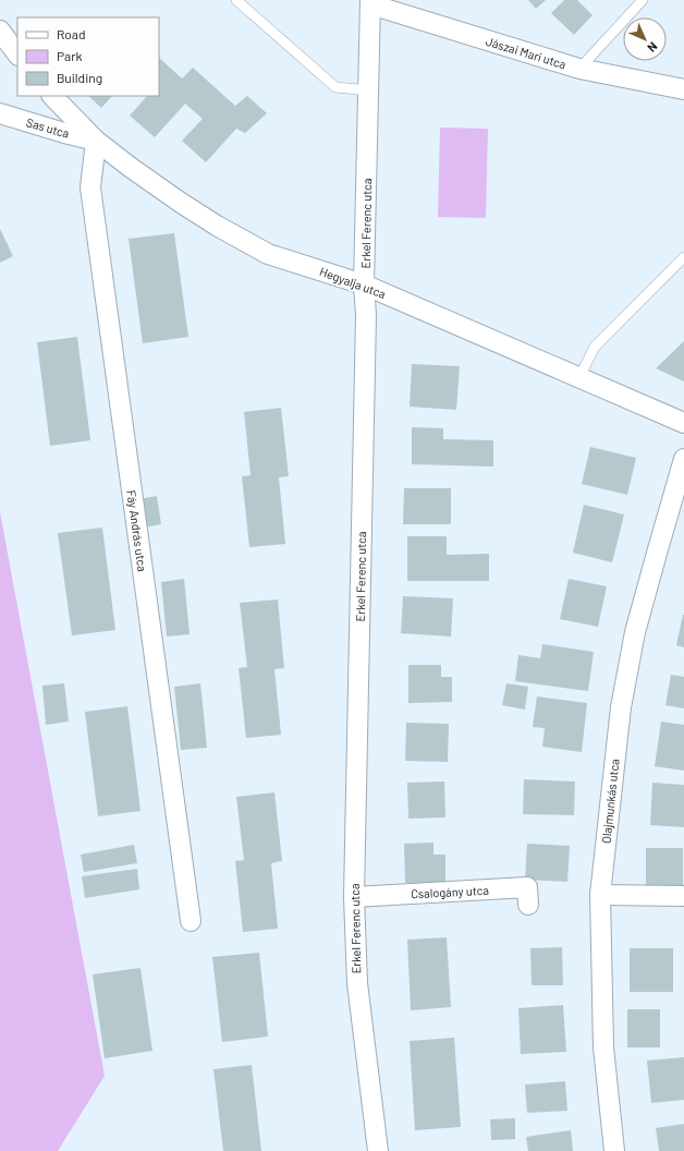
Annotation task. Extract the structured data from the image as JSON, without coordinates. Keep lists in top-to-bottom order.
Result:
{
  "streets": {
    "street": [
      "Jászai Mari utca",
      "Sas utca",
      "Erkel Ferenc utca",
      "Hegyalja utca",
      "Fáy András utca",
      "Olajmunkás utca",
      "Csalogány utca"
    ]
  },
  "crossings": [
    ["Jászai Mari utca", "Erkel Ferenc utca"],
    ["Sas utca", "Hegyalja utca"],
    ["Sas utca", "Fáy András utca"],
    ["Erkel Ferenc utca", "Hegyalja utca"],
    ["Erkel Ferenc utca", "Csalogány utca"],
    ["Hegyalja utca", "Fáy András utca"]
  ],
  "legend": ["Road", "Park", "Building"],
  "north": "bottom right"
}
